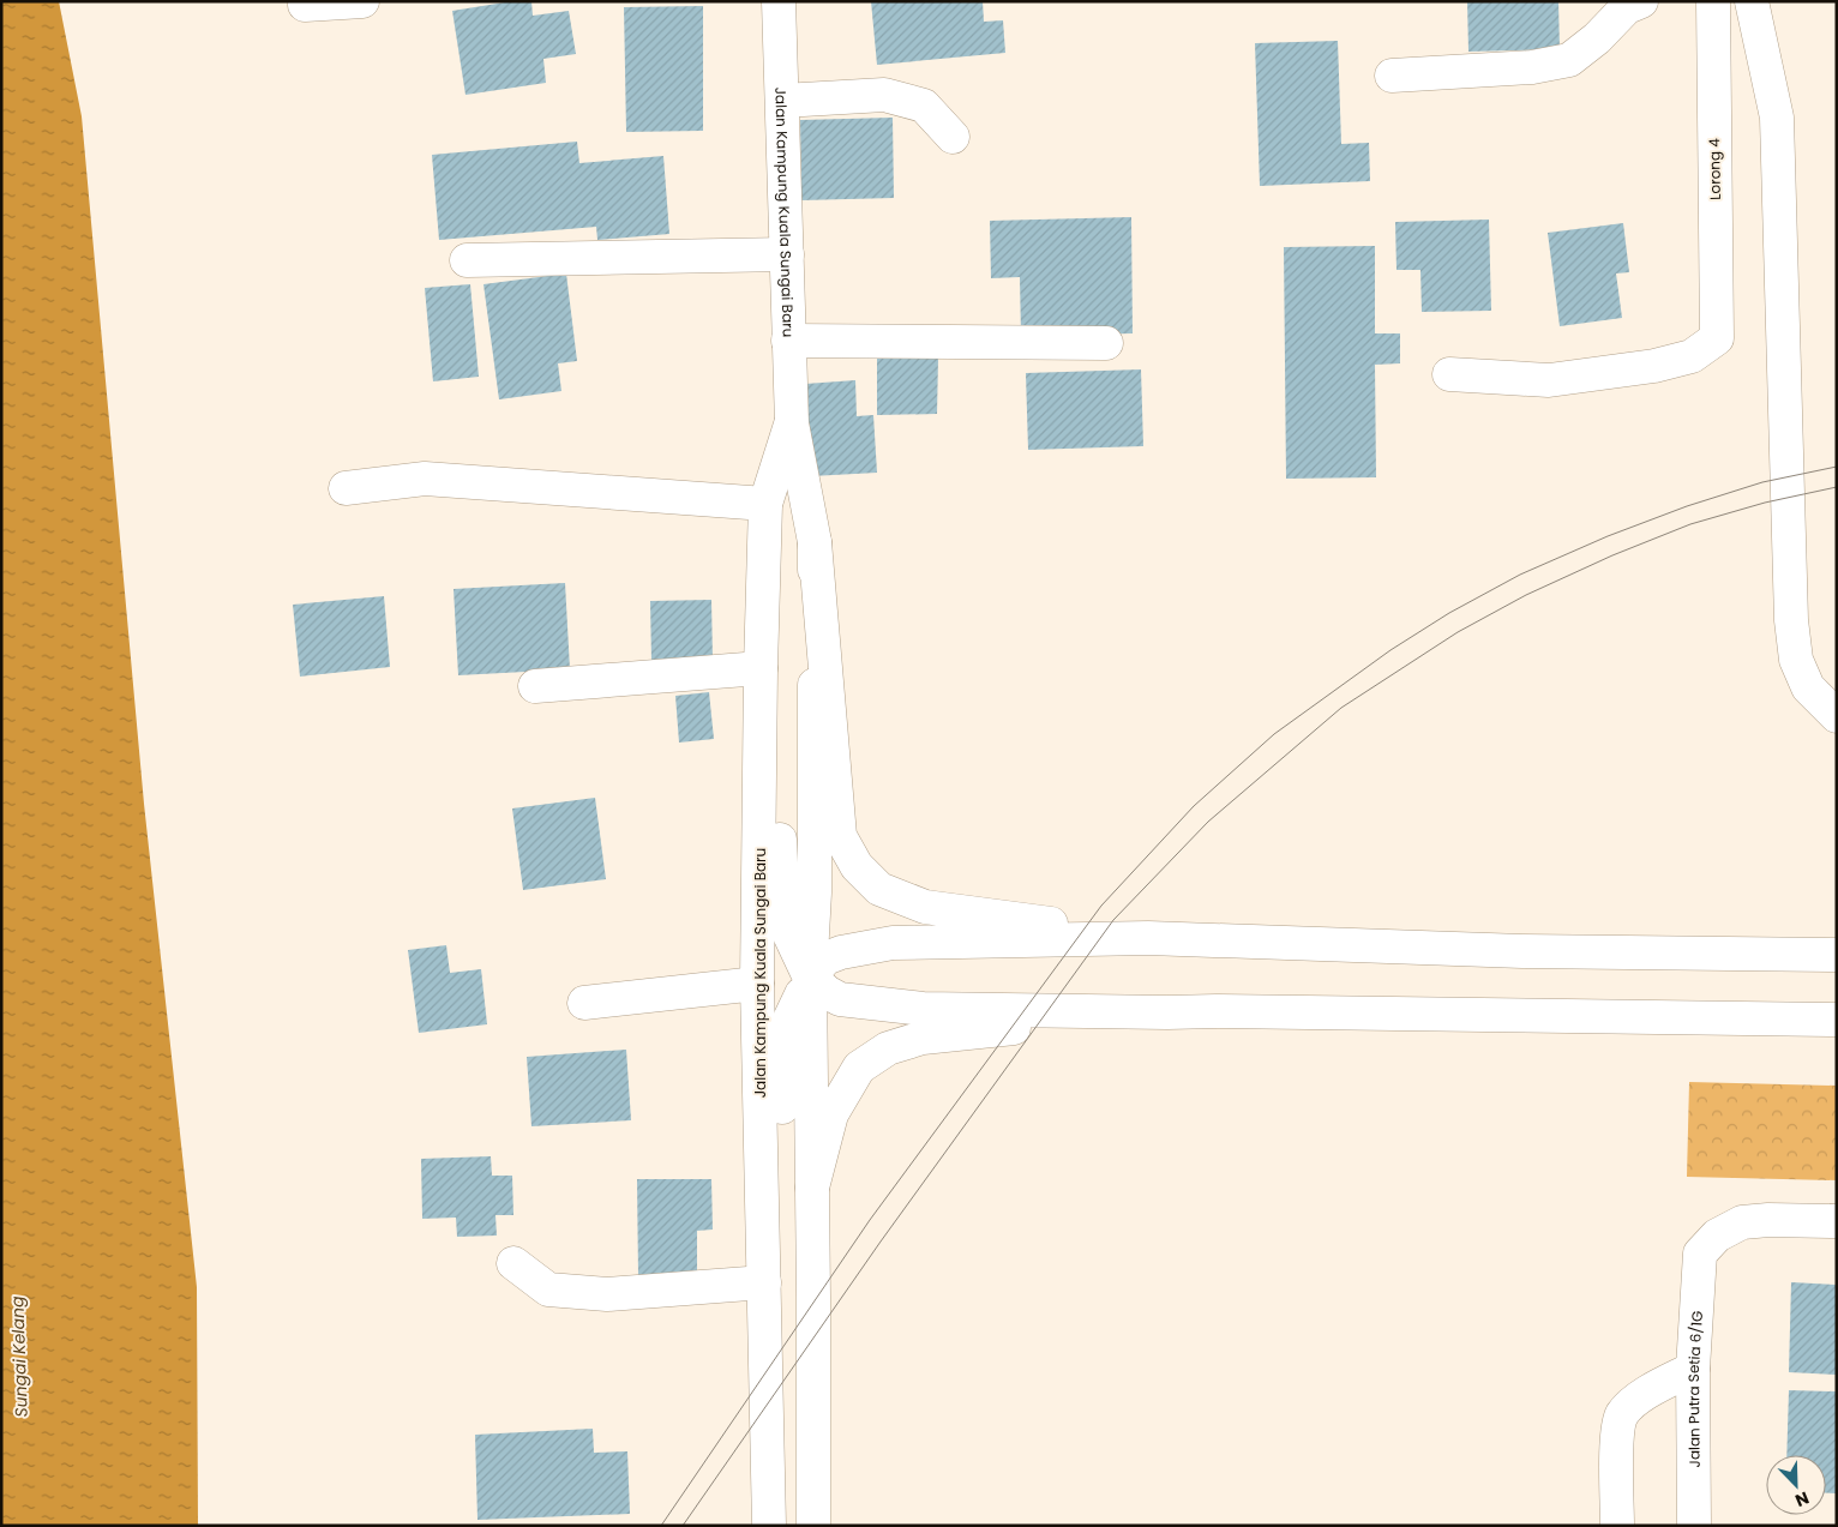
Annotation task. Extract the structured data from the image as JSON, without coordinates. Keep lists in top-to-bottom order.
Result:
{
  "streets": {
    "street": ["Lorong 4", "Jalan Kampung Kuala Sungai Baru", "Jalan Putra Setia 6/1G"]
  },
  "water": ["Sungai Kelang"],
  "north": "bottom right"
}
